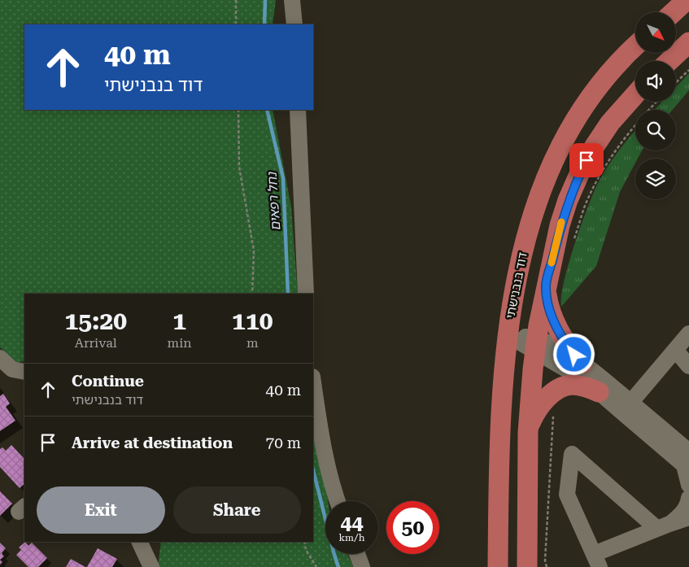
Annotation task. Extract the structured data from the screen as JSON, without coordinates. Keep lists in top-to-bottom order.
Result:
{
  "streets": {
    "main road": ["דוד בנבנישתי"]
  },
  "water": ["נחל רפאים"],
  "north": "bottom right",
  "page": {
    "turn": ["40 m", "דוד בנבנישתי"],
    "eta": [
      "15:20",
      "Arrival",
      "1",
      "min",
      "110",
      "m"
    ],
    "list": [
      {
        "name": "Continue",
        "note": "דוד בנבנישתי",
        "value": "40 m"
      },
      {
        "name": "Arrive at destination",
        "value": "70 m"
      }
    ],
    "buttons": ["Exit", "Share"],
    "speed": "44 km/h",
    "limit": "50"
  }
}
